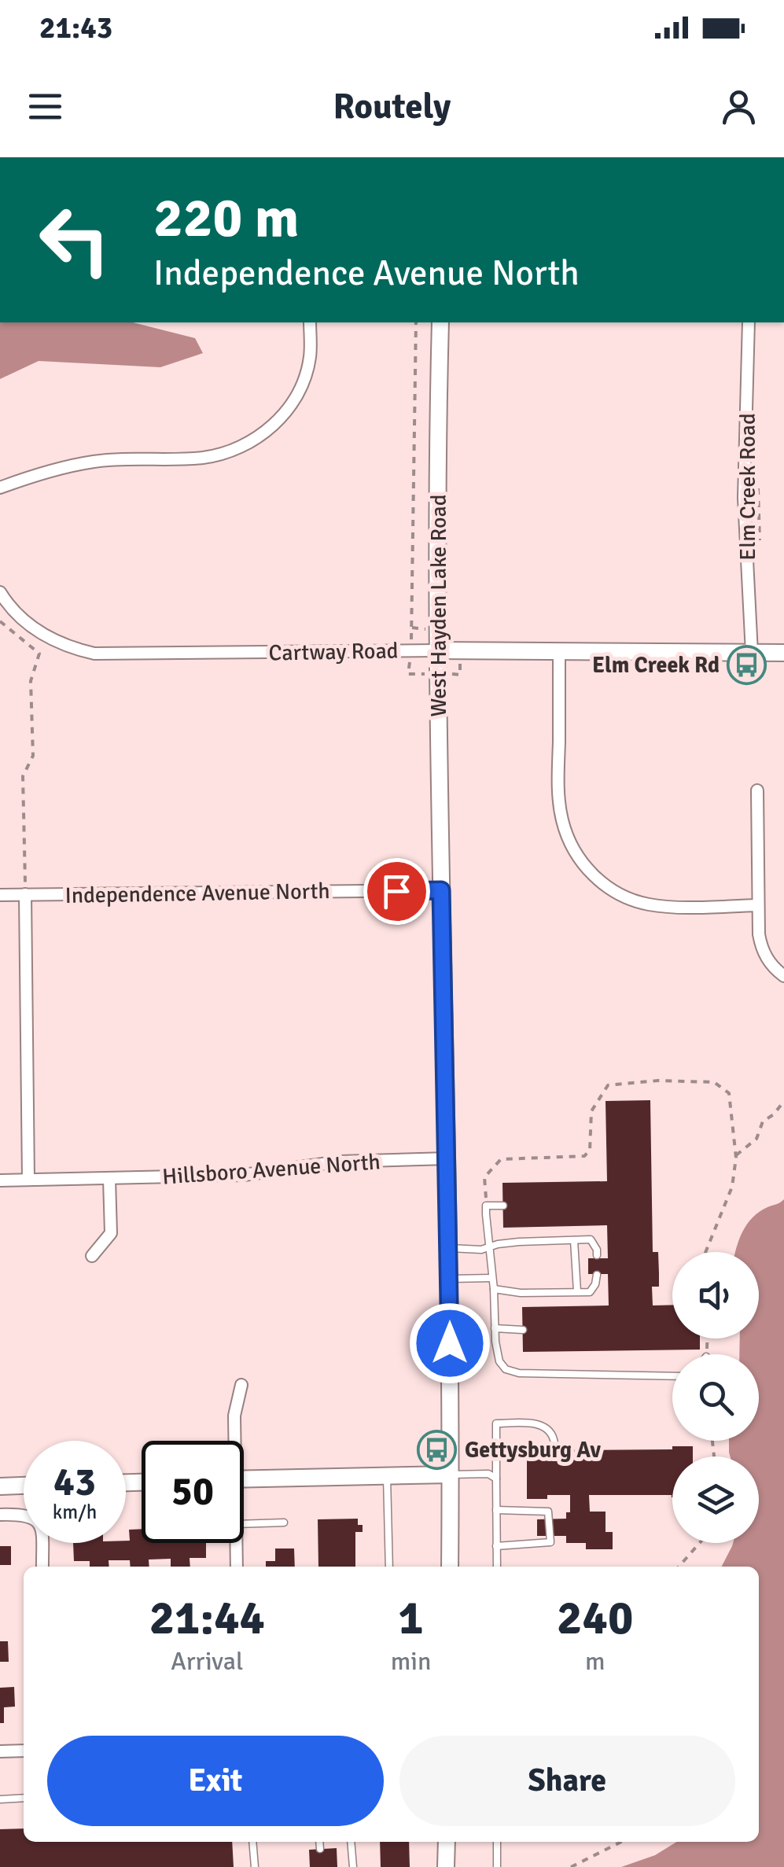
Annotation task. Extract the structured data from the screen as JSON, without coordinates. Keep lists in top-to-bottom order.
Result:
{
  "streets": {
    "main road": ["West Hayden Lake Road", "Cartway Road"],
    "street": ["Elm Creek Road", "Independence Avenue North", "Hillsboro Avenue North"]
  },
  "crossings": [
    ["Elm Creek Road", "Cartway Road"],
    ["West Hayden Lake Road", "Cartway Road"],
    ["West Hayden Lake Road", "Independence Avenue North"],
    ["West Hayden Lake Road", "Hillsboro Avenue North"]
  ],
  "places": {
    "bus stop": ["Elm Creek Rd", "Gettysburg Av"]
  },
  "page": {
    "status": "21:43",
    "header": "Routely",
    "turn": ["220 m", "Independence Avenue North"],
    "speed": "43 km/h",
    "limit": "50",
    "eta": [
      "21:44",
      "Arrival",
      "1",
      "min",
      "240",
      "m"
    ],
    "buttons": ["Exit", "Share"]
  }
}
